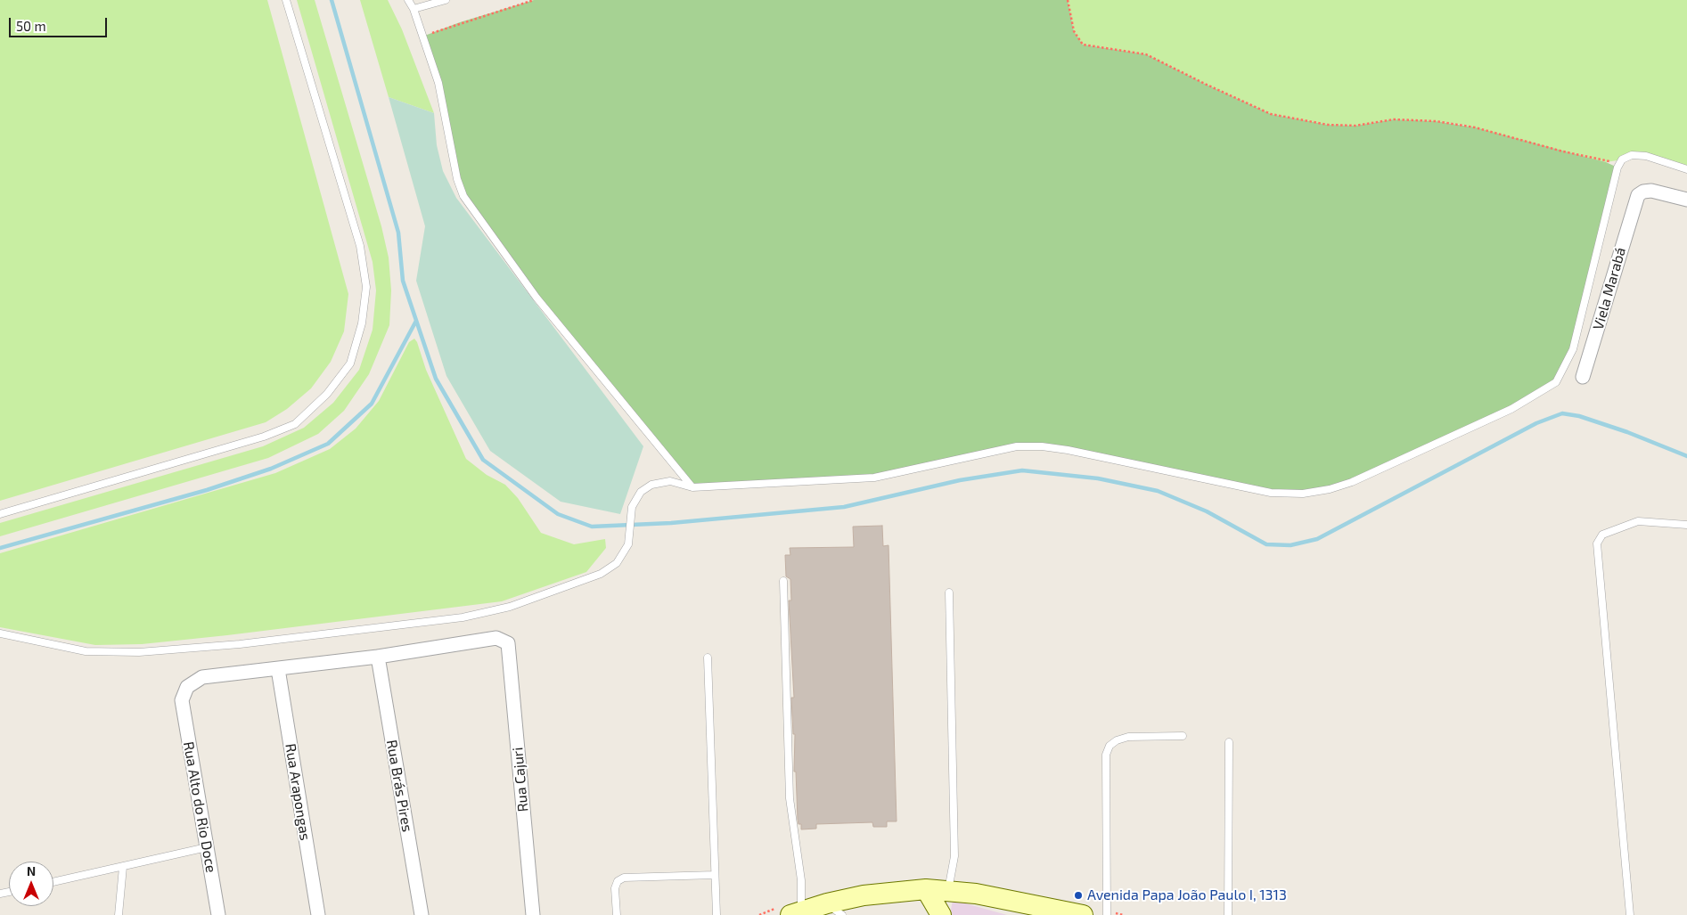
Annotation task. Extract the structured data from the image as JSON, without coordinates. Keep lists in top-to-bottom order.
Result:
{
  "streets": {
    "street": [
      "Viela Marabá",
      "Rua Cajuri",
      "Rua Brás Pires",
      "Rua Arapongas",
      "Rua Alto do Rio Doce"
    ]
  },
  "crossings": [
    ["Rua Cajuri", "Rua Brás Pires"],
    ["Rua Arapongas", "Rua Alto do Rio Doce"]
  ],
  "places": ["Avenida Papa João Paulo I, 1313"],
  "scale_bar": "50 m",
  "north": "top"
}
